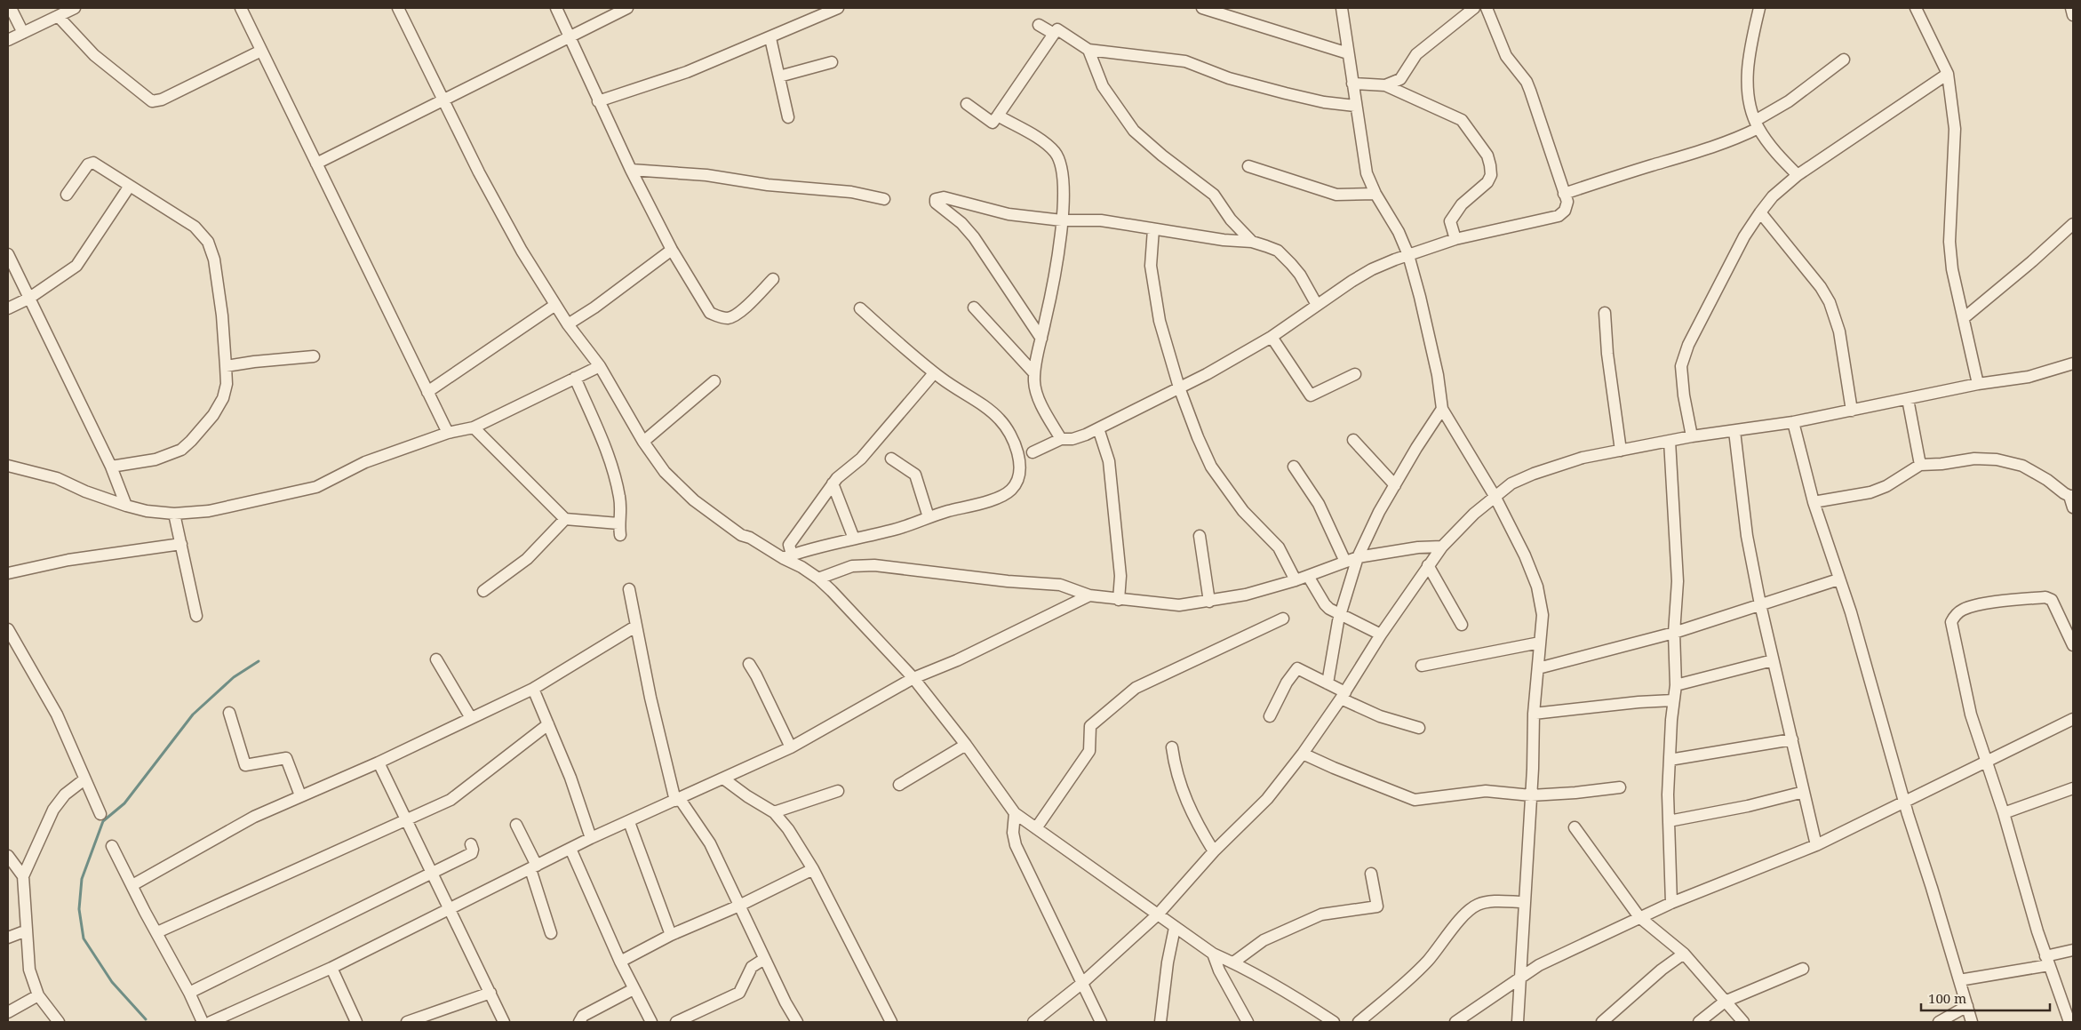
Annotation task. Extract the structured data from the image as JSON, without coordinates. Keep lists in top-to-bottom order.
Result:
{
  "scale_bar": "100 m"
}
